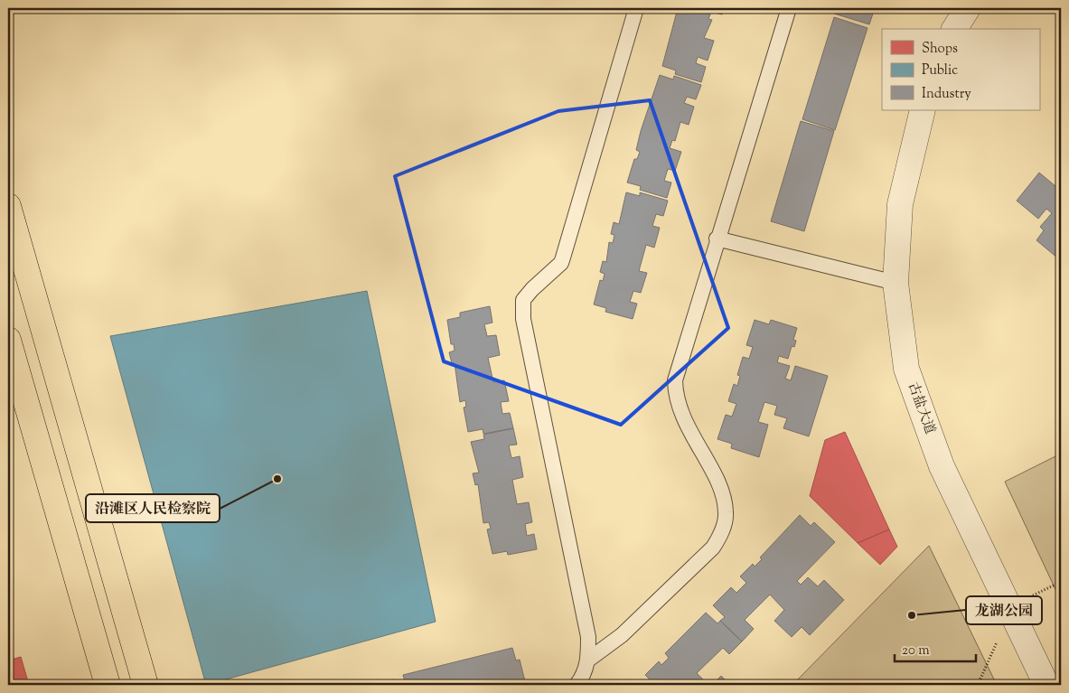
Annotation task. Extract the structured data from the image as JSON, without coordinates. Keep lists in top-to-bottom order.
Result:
{
  "streets": {
    "street": ["古盐大道"]
  },
  "places": ["沿滩区人民检察院", "龙湖公园"],
  "legend": ["Shops", "Public", "Industry"],
  "scale_bar": "20 m"
}
